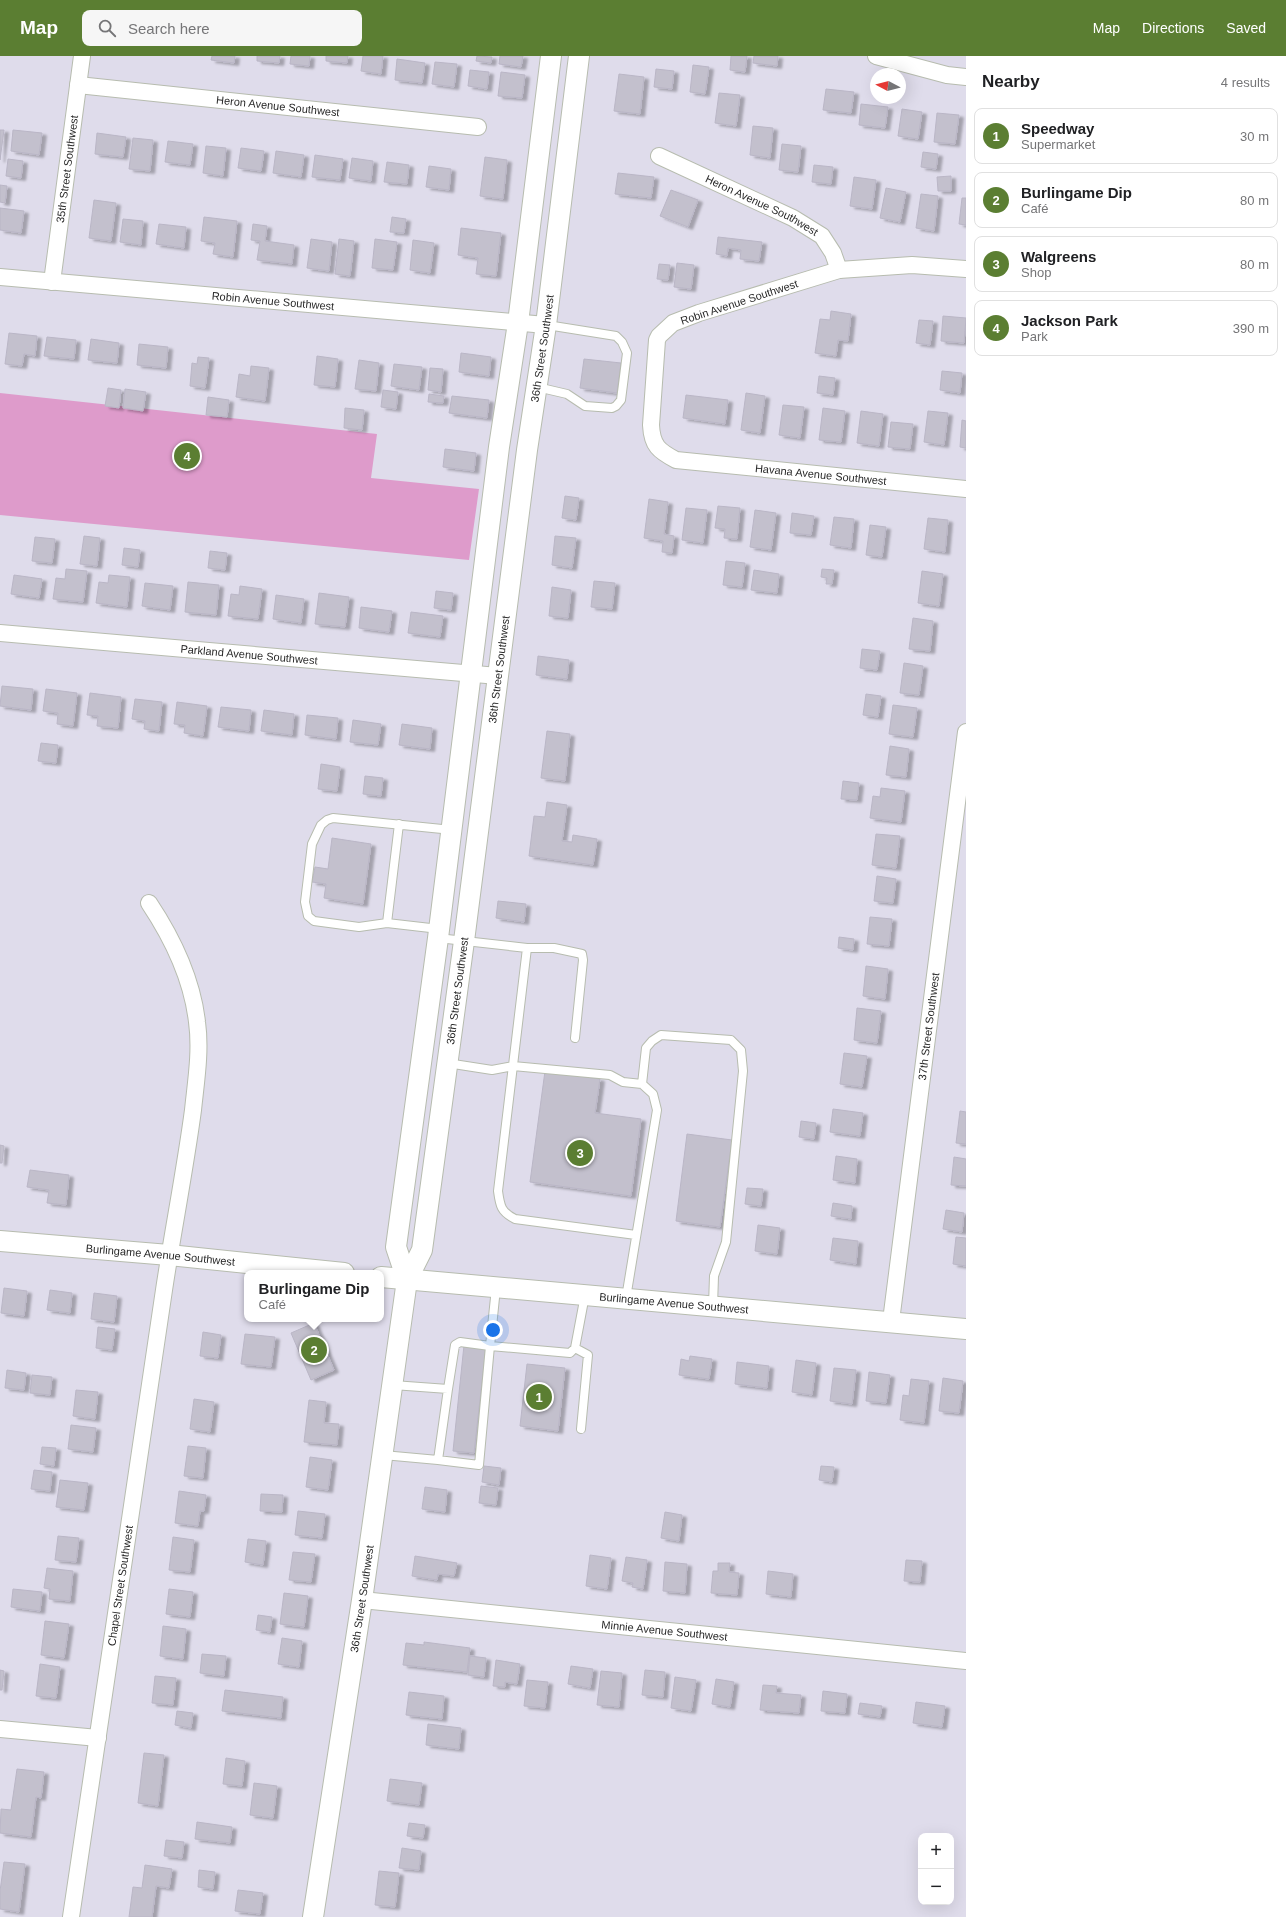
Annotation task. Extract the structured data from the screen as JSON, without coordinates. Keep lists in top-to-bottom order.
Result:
{
  "streets": {
    "street": [
      "Heron Avenue Southwest",
      "35th Street Southwest",
      "Robin Avenue Southwest",
      "36th Street Southwest",
      "Havana Avenue Southwest",
      "Parkland Avenue Southwest",
      "37th Street Southwest",
      "Burlingame Avenue Southwest",
      "Chapel Street Southwest",
      "Minnie Avenue Southwest"
    ]
  },
  "crossings": [
    ["Heron Avenue Southwest", "35th Street Southwest"],
    ["Heron Avenue Southwest", "Robin Avenue Southwest"],
    ["35th Street Southwest", "Robin Avenue Southwest"],
    ["Robin Avenue Southwest", "36th Street Southwest"],
    ["Robin Avenue Southwest", "Havana Avenue Southwest"],
    ["36th Street Southwest", "Parkland Avenue Southwest"],
    ["36th Street Southwest", "Burlingame Avenue Southwest"],
    ["36th Street Southwest", "Minnie Avenue Southwest"],
    ["37th Street Southwest", "Burlingame Avenue Southwest"],
    ["Burlingame Avenue Southwest", "Chapel Street Southwest"]
  ],
  "north": "left",
  "page": {
    "header": "Map",
    "search": "Search here",
    "nav": ["Map", "Directions", "Saved"],
    "heading": ["Nearby", "4 results"],
    "list": [
      {
        "mark": "1",
        "name": "Speedway",
        "note": "Supermarket",
        "value": "30 m"
      },
      {
        "mark": "2",
        "name": "Burlingame Dip",
        "note": "Café",
        "value": "80 m"
      },
      {
        "mark": "3",
        "name": "Walgreens",
        "note": "Shop",
        "value": "80 m"
      },
      {
        "mark": "4",
        "name": "Jackson Park",
        "note": "Park",
        "value": "390 m"
      }
    ],
    "pins": [
      "4",
      "3",
      "2",
      "1"
    ],
    "popup": ["Burlingame Dip", "Café"],
    "map_buttons": ["+", "−"]
  }
}
